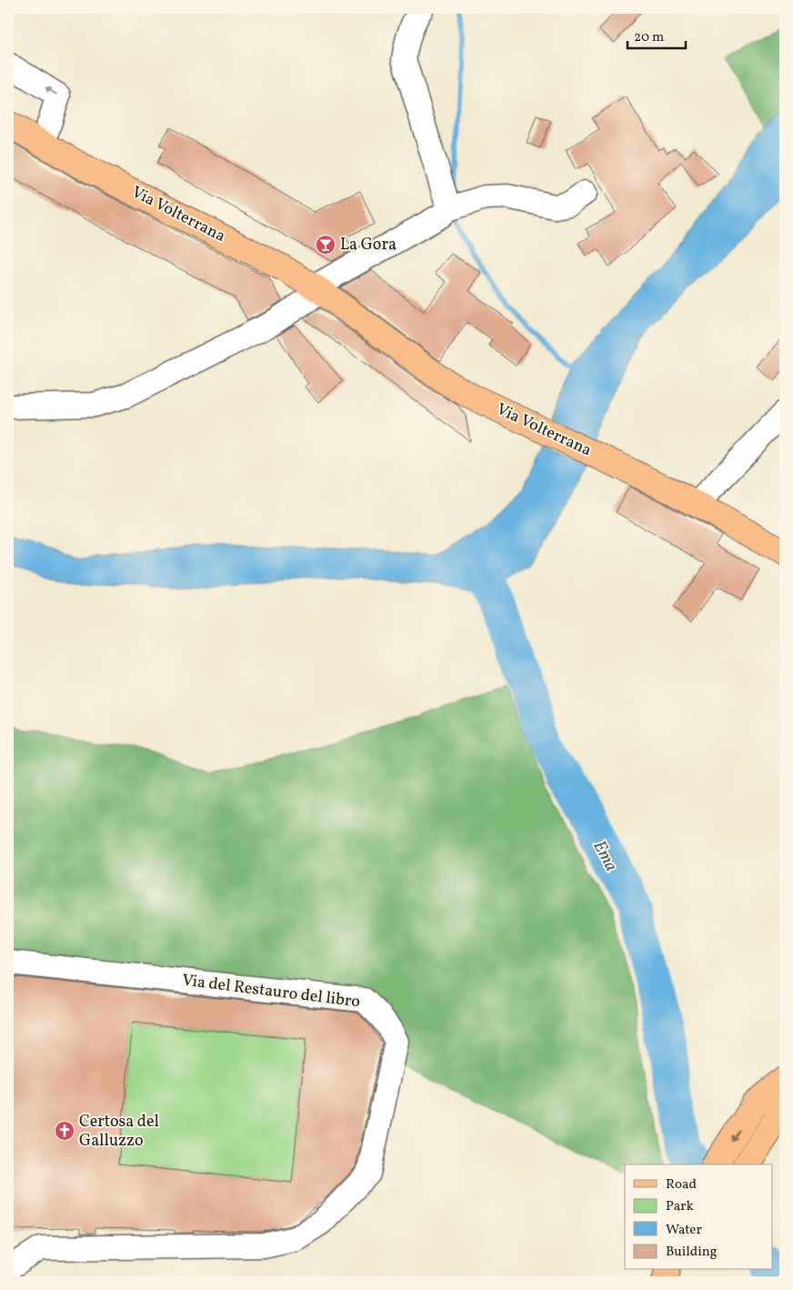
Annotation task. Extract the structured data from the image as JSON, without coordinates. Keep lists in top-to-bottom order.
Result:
{
  "streets": {
    "main road": ["Via Volterrana"],
    "street": ["Via del Restauro del libro"]
  },
  "water": ["Ema"],
  "places": {
    "bar": ["La Gora"],
    "church": ["Certosa del Galluzzo"]
  },
  "legend": [
    "Road",
    "Park",
    "Water",
    "Building"
  ],
  "scale_bar": "20 m"
}
